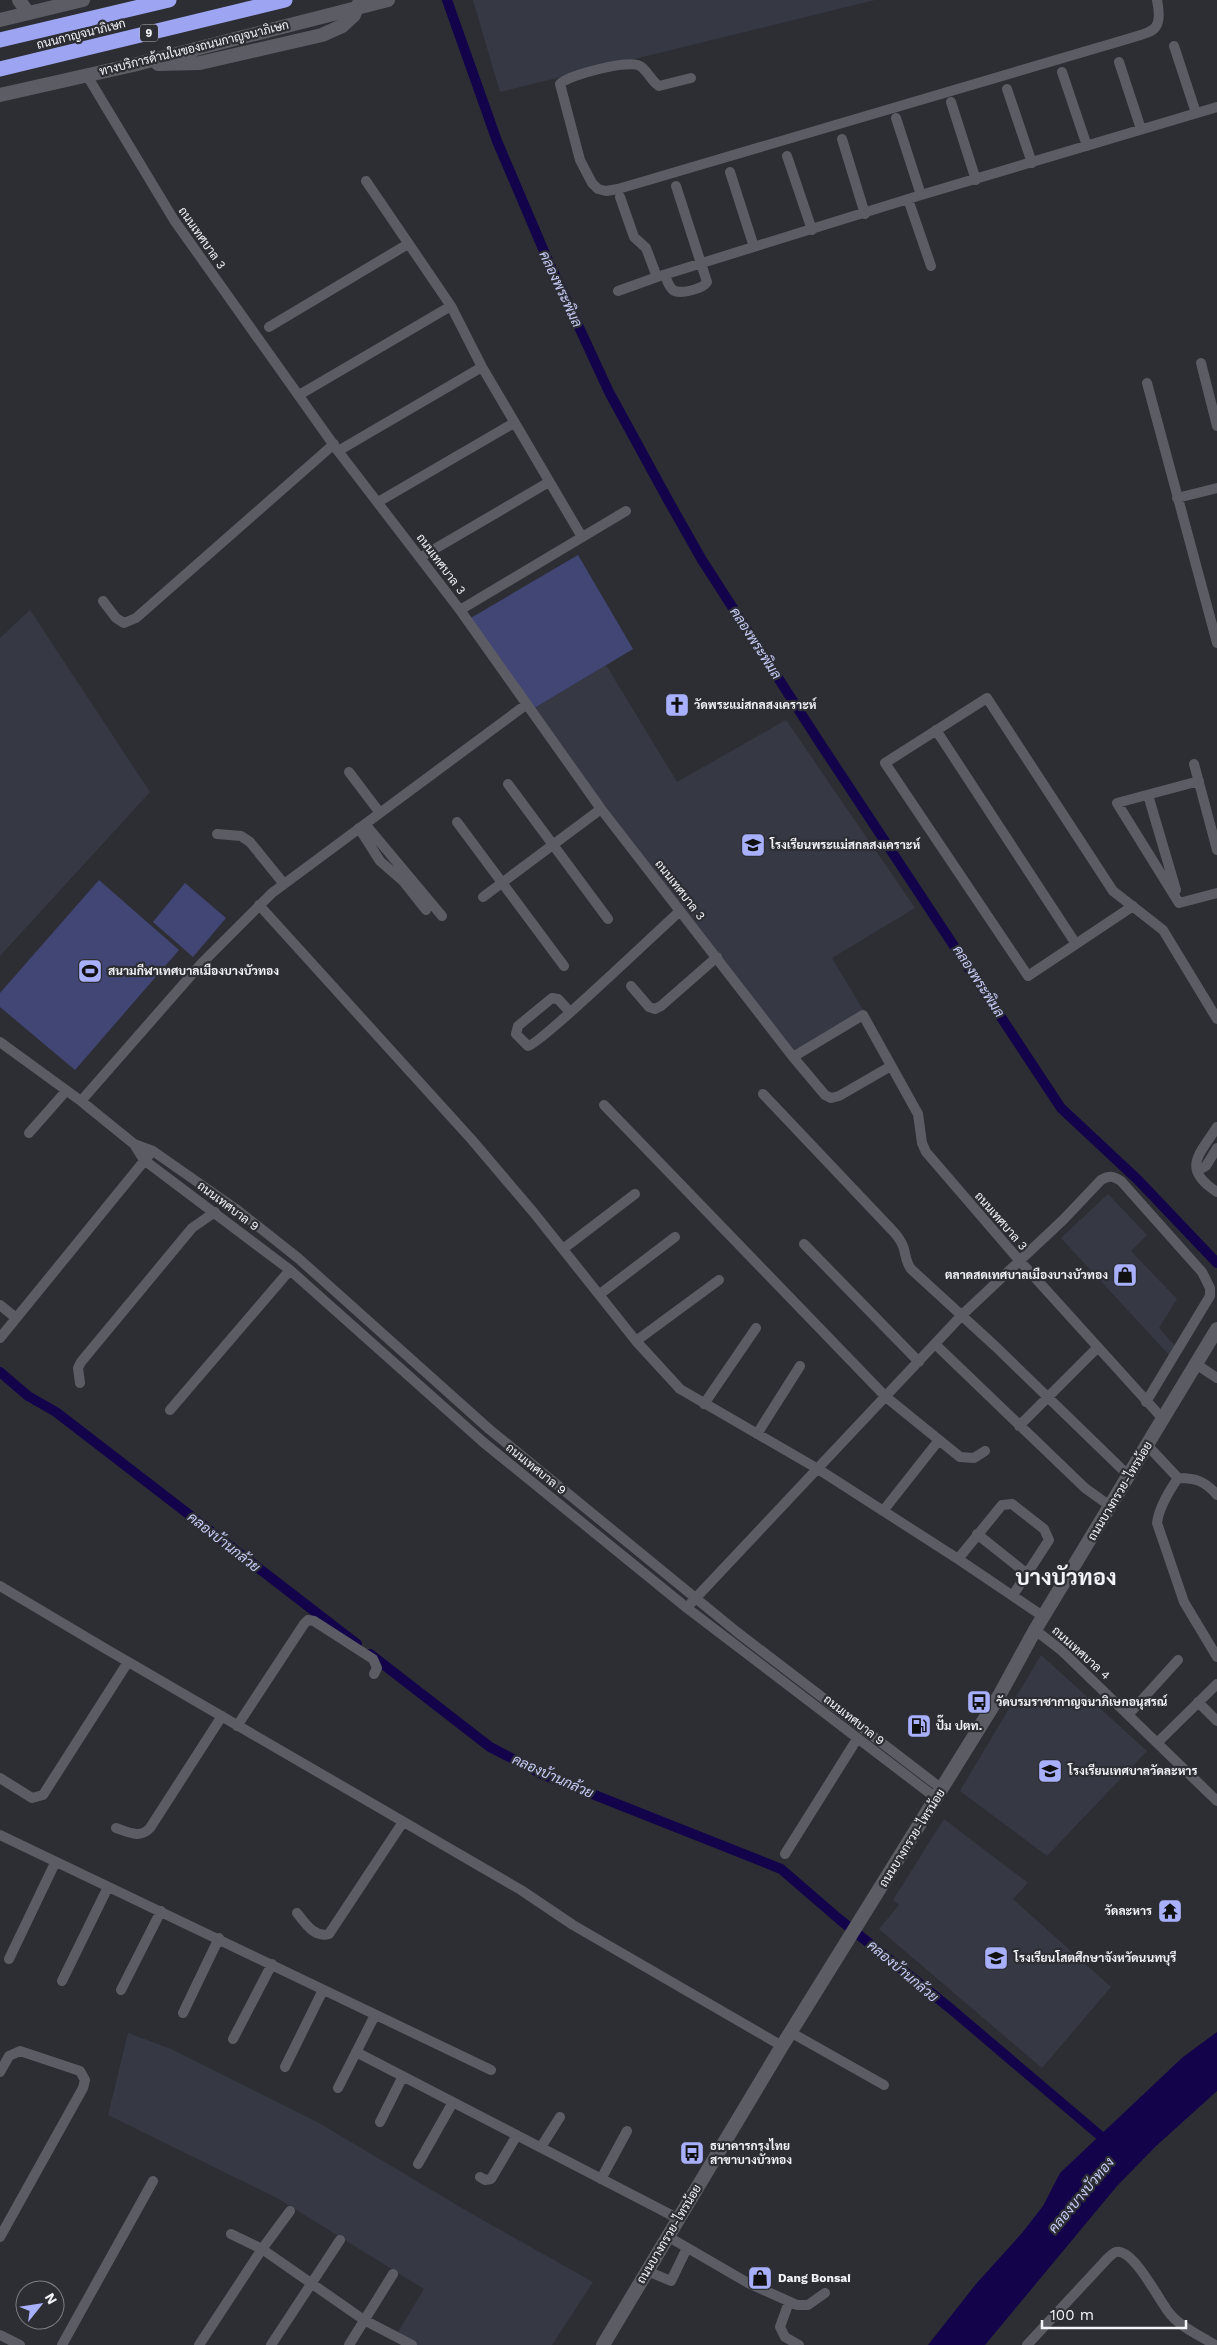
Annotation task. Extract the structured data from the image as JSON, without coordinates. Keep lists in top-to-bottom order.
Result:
{
  "streets": {
    "highway": ["9", "ถนนกาญจนาภิเษก"],
    "main road": ["ทางบริการด้านในของถนนกาญจนาภิเษก", "ถนนบางกรวย-ไทรน้อย"],
    "street": ["ถนนเทศบาล 3", "ถนนเทศบาล 9", "ถนนเทศบาล 4"]
  },
  "crossings": [
    ["ทางบริการด้านในของถนนกาญจนาภิเษก", "ถนนเทศบาล 3"],
    ["ถนนเทศบาล 3", "ถนนบางกรวย-ไทรน้อย"],
    ["ถนนเทศบาล 9", "ถนนบางกรวย-ไทรน้อย"],
    ["ถนนบางกรวย-ไทรน้อย", "ถนนเทศบาล 4"]
  ],
  "districts": ["บางบัวทอง"],
  "water": ["คลองพระพิมล", "คลองบ้านกล้วย", "คลองบางบัวทอง"],
  "places": {
    "church": ["วัดพระแม่สกลสงเคราะห์"],
    "school or university": ["โรงเรียนพระแม่สกลสงเคราะห์", "โรงเรียนเทศบาลวัดละหาร", "โรงเรียนโสตศึกษาจังหวัดนนทบุรี"],
    "sports": ["สนามกีฬาเทศบาลเมืองบางบัวทอง"],
    "shop": ["ตลาดสดเทศบาลเมืองบางบัวทอง", "Dang Bonsai"],
    "bus stop": ["วัดบรมราชากาญจนาภิเษกอนุสรณ์", "ธนาคารกรุงไทย สาขาบางบัวทอง"],
    "fuel station": ["ปั๊ม ปตท."],
    "temple": ["วัดละหาร"]
  },
  "scale_bar": "100 m",
  "north": "top right"
}
